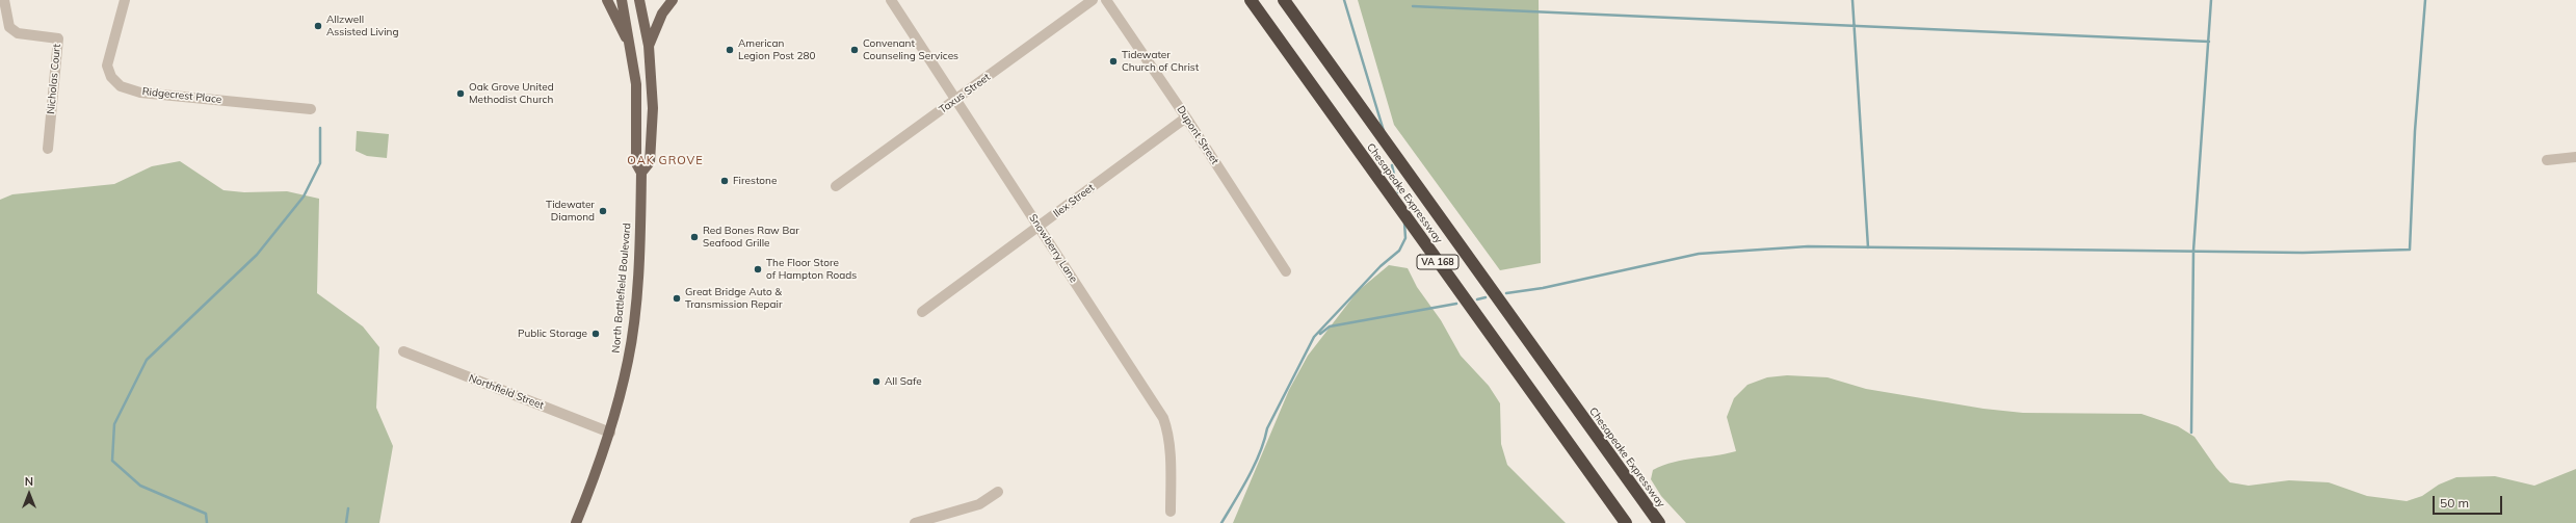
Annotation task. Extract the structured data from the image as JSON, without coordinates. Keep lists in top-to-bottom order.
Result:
{
  "streets": {
    "highway": ["Chesapeake Expressway", "VA 168"],
    "main road": ["North Battlefield Boulevard"],
    "street": [
      "Nicholas Court",
      "Taxus Street",
      "Ridgecrest Place",
      "Dupont Street",
      "Ilex Street",
      "Snowberry Lane",
      "Northfield Street"
    ]
  },
  "crossings": [
    ["Taxus Street", "Snowberry Lane"],
    ["Dupont Street", "Ilex Street"],
    ["Ilex Street", "Snowberry Lane"],
    ["North Battlefield Boulevard", "Northfield Street"]
  ],
  "districts": ["OAK GROVE"],
  "places": [
    "Allzwell Assisted Living",
    "American Legion Post 280",
    "Convenant Counseling Services",
    "Tidewater Church of Christ",
    "Oak Grove United Methodist Church",
    "Firestone",
    "Tidewater Diamond",
    "Red Bones Raw Bar Seafood Grille",
    "The Floor Store of Hampton Roads",
    "Great Bridge Auto & Transmission Repair",
    "Public Storage",
    "All Safe"
  ],
  "scale_bar": "50 m",
  "north": "top"
}
